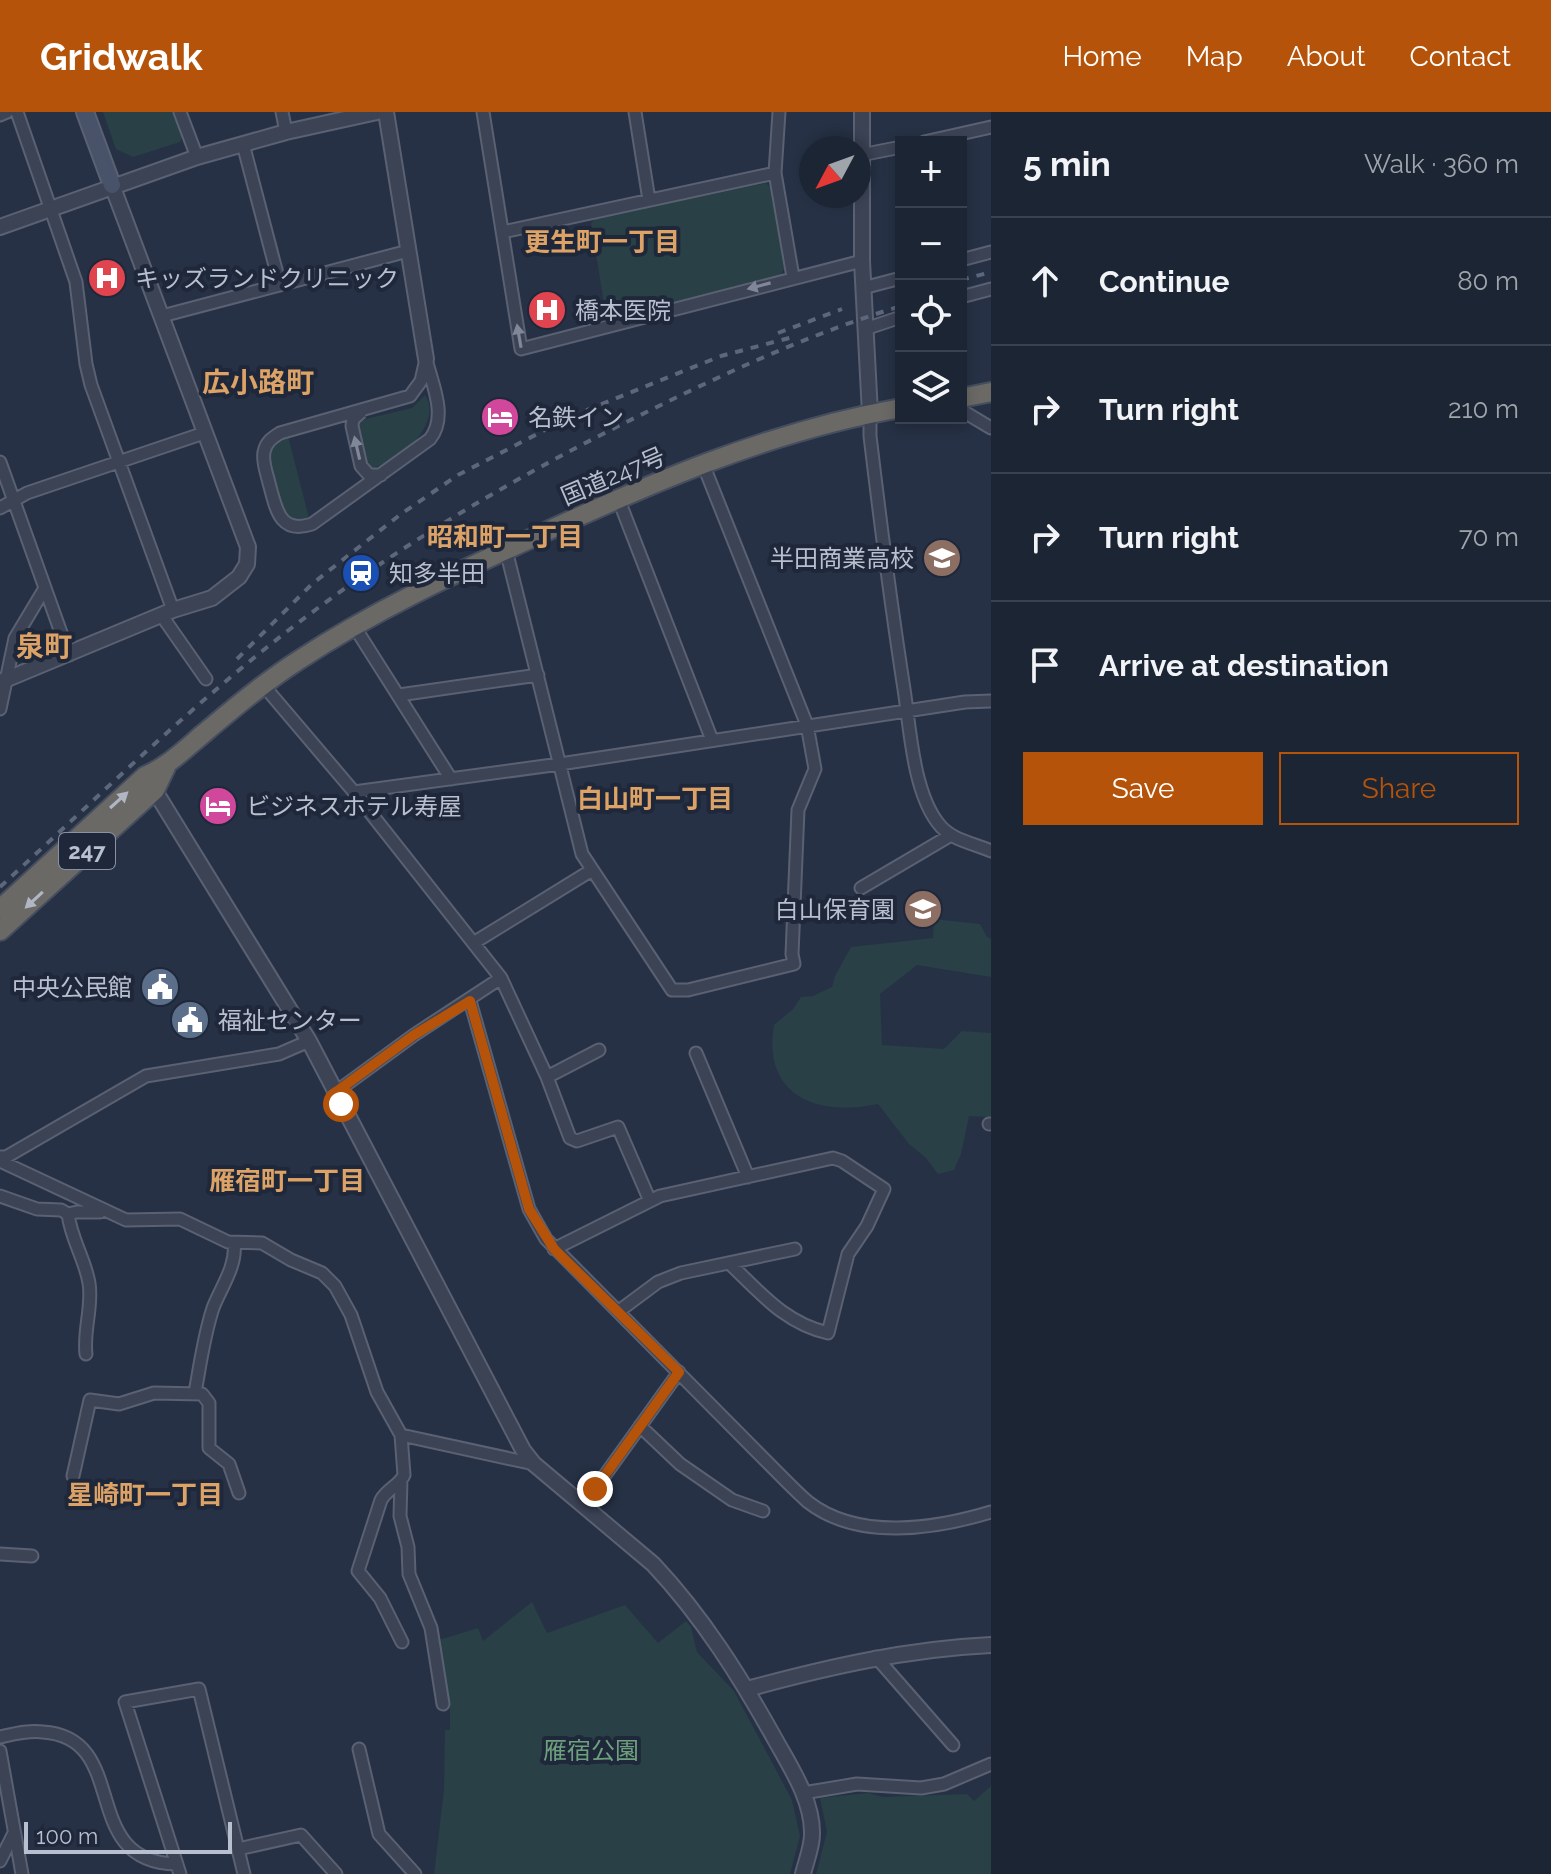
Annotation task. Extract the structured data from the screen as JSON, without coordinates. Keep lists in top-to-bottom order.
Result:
{
  "streets": {
    "highway": ["国道247号", "247"]
  },
  "districts": [
    "更生町一丁目",
    "広小路町",
    "昭和町一丁目",
    "泉町",
    "白山町一丁目",
    "雁宿町一丁目",
    "星崎町一丁目"
  ],
  "parks": ["雁宿公園"],
  "places": {
    "hospital": ["キッズランドクリニック", "橋本医院"],
    "hotel": ["名鉄イン", "ビジネスホテル寿屋"],
    "school or university": ["半田商業高校", "白山保育園"],
    "station": ["知多半田"],
    "public building": ["中央公民館", "福祉センター"]
  },
  "scale_bar": "100 m",
  "north": "bottom left",
  "page": {
    "header": "Gridwalk",
    "nav": [
      "Home",
      "Map",
      "About",
      "Contact"
    ],
    "heading": ["5 min", "Walk · 360 m"],
    "map_buttons": ["+", "−"],
    "list": [
      ["Continue", "80 m"],
      ["Turn right", "210 m"],
      ["Turn right", "70 m"],
      "Arrive at destination"
    ],
    "buttons": ["Save", "Share"],
    "scale": "100 m"
  }
}
